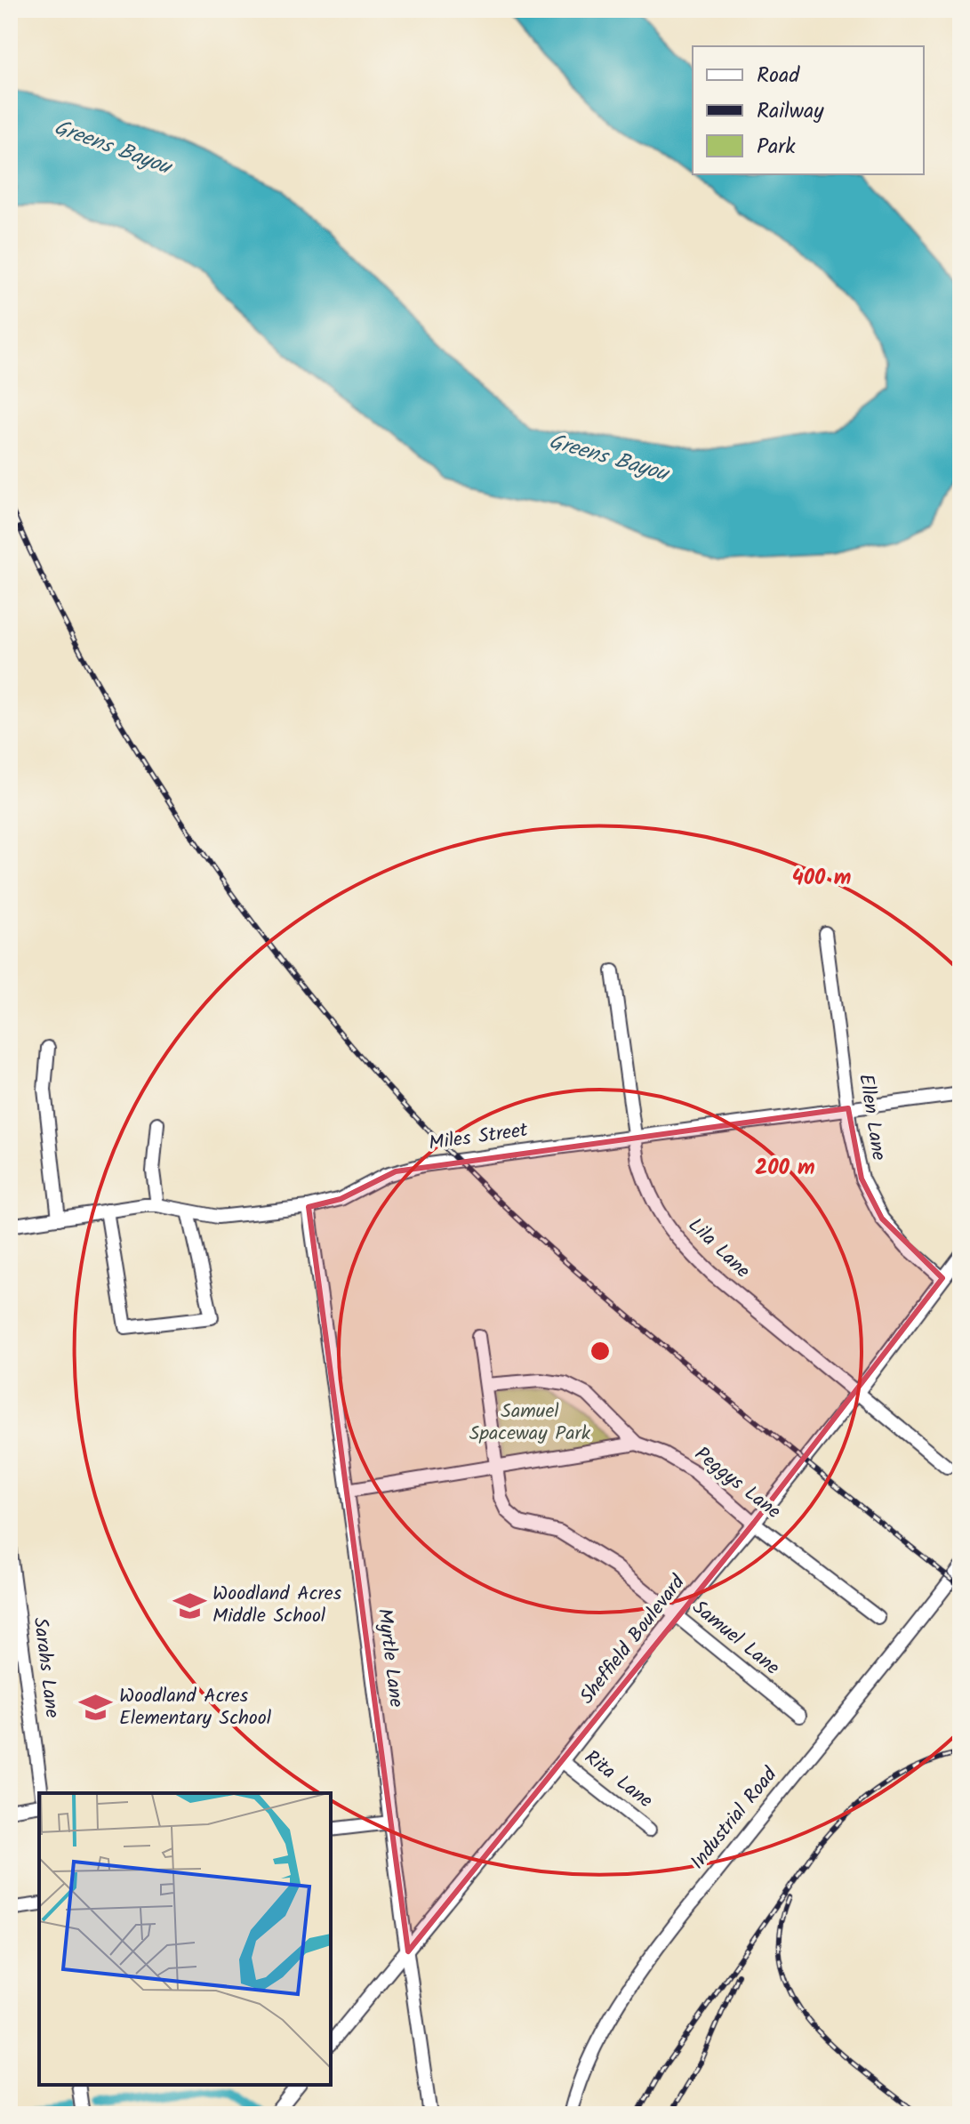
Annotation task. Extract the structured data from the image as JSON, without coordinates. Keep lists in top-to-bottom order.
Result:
{
  "streets": {
    "street": [
      "Ellen Lane",
      "Miles Street",
      "Lila Lane",
      "Peggys Lane",
      "Samuel Lane",
      "Sheffield Boulevard",
      "Myrtle Lane",
      "Sarahs Lane",
      "Rita Lane",
      "Industrial Road"
    ]
  },
  "crossings": [
    ["Ellen Lane", "Miles Street"],
    ["Ellen Lane", "Sheffield Boulevard"],
    ["Miles Street", "Lila Lane"],
    ["Miles Street", "Myrtle Lane"],
    ["Lila Lane", "Sheffield Boulevard"],
    ["Peggys Lane", "Samuel Lane"],
    ["Peggys Lane", "Sheffield Boulevard"],
    ["Samuel Lane", "Sheffield Boulevard"],
    ["Sheffield Boulevard", "Myrtle Lane"],
    ["Sheffield Boulevard", "Rita Lane"]
  ],
  "water": ["Greens Bayou"],
  "parks": ["Samuel Spaceway Park"],
  "places": {
    "school or university": ["Woodland Acres Middle School", "Woodland Acres Elementary School"]
  },
  "legend": ["Road", "Railway", "Park"],
  "rings": ["400 m", "200 m"]
}
